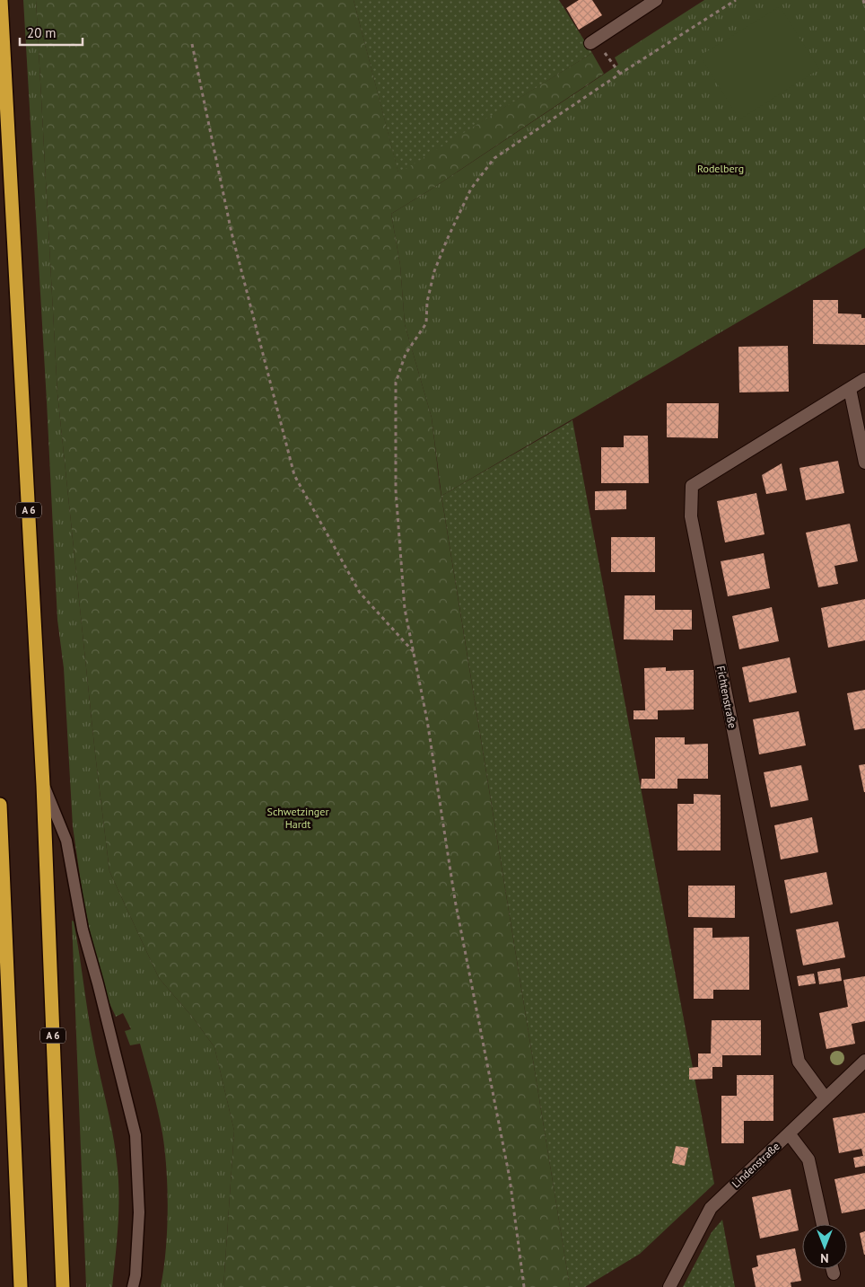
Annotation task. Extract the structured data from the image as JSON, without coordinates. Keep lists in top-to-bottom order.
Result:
{
  "streets": {
    "highway": ["A 6"],
    "street": ["Fichtenstraße", "Lindenstraße"]
  },
  "crossings": [
    ["Fichtenstraße", "Lindenstraße"]
  ],
  "parks": ["Rodelberg", "Schwetzinger Hardt"],
  "scale_bar": "20 m",
  "north": "bottom"
}
